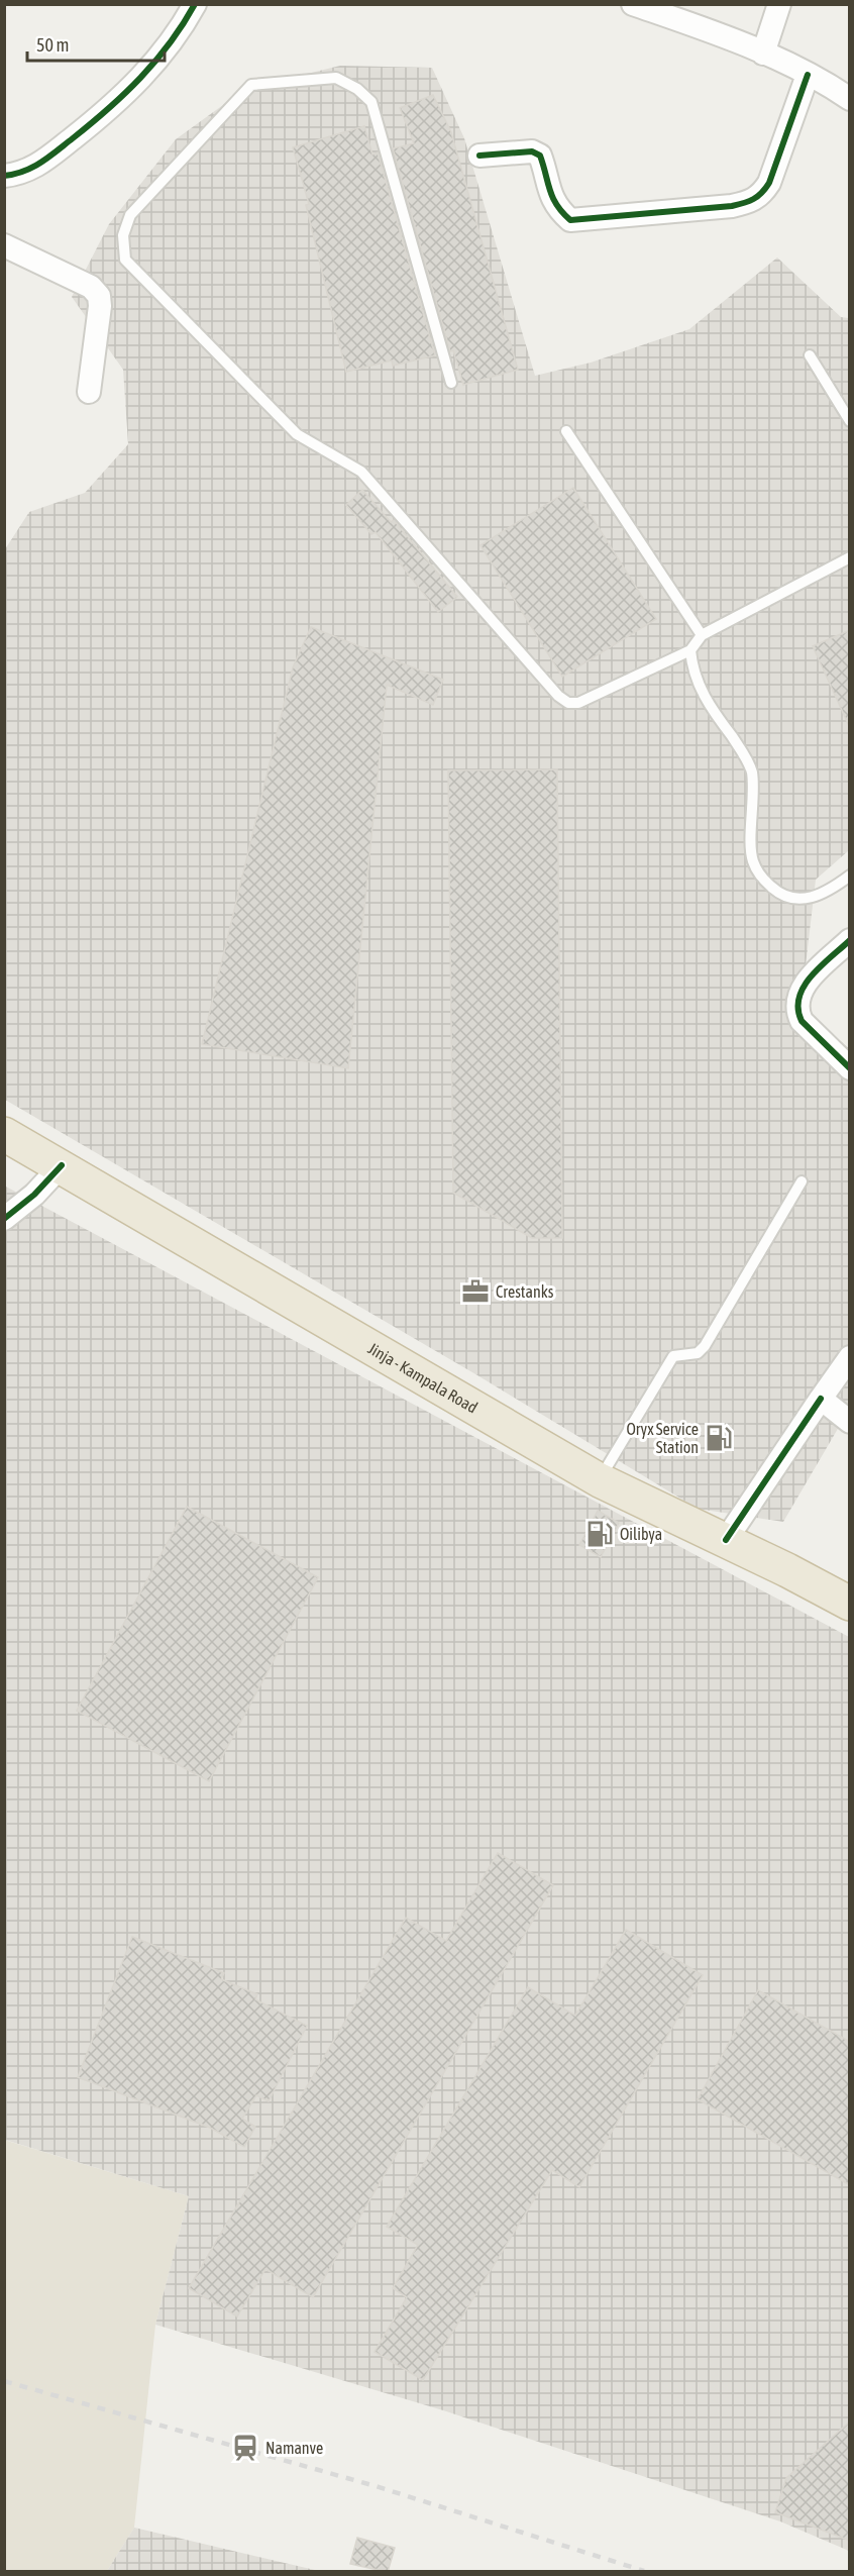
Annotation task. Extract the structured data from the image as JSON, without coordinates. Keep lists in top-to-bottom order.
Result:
{
  "streets": {
    "highway": ["Jinja - Kampala Road"]
  },
  "places": {
    "office": ["Crestanks"],
    "fuel station": ["Oryx Service Station", "Oilibya"],
    "station": ["Namanve"]
  },
  "scale_bar": "50 m"
}
